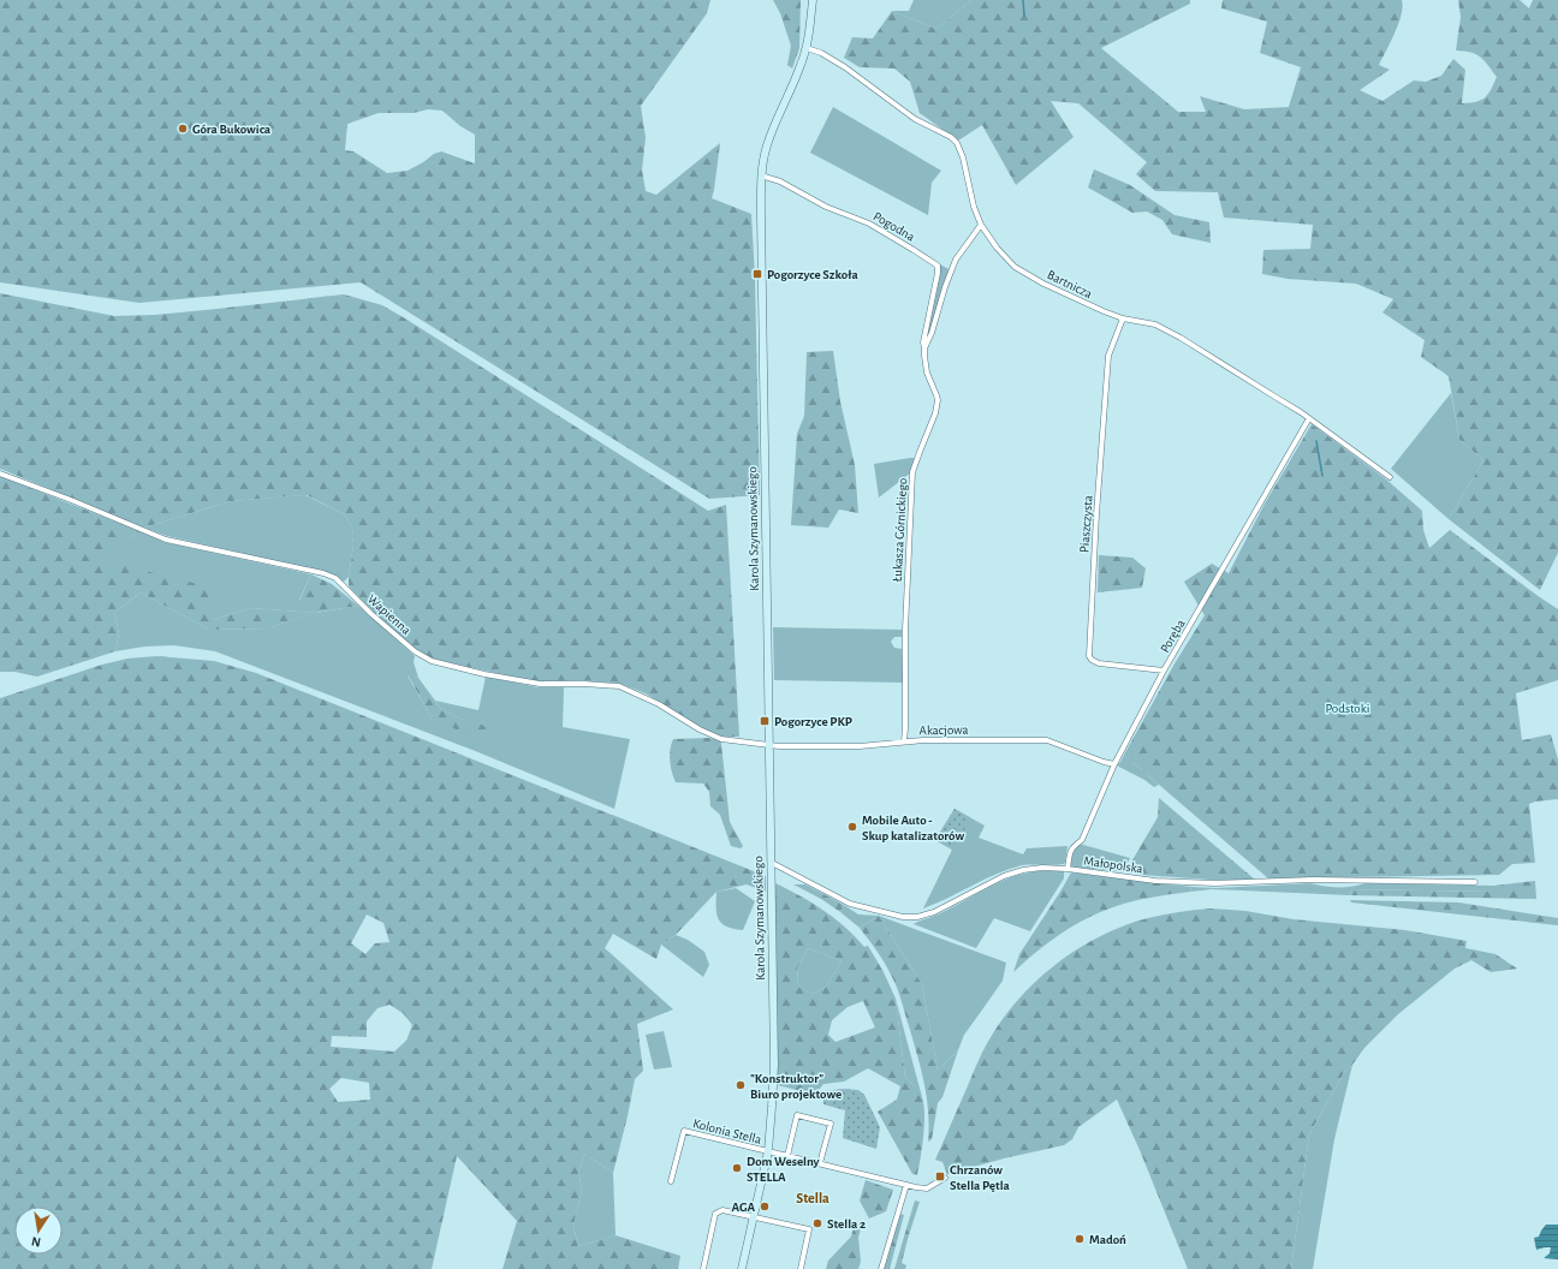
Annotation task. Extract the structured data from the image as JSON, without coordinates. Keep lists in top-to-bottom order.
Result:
{
  "streets": {
    "street": [
      "Pogodna",
      "Bartnicza",
      "Piaszczysta",
      "Karola Szymanowskiego",
      "Łukasza Górnickiego",
      "Wapienna",
      "Poręba",
      "Akacjowa",
      "Małopolska",
      "Kolonia Stella"
    ]
  },
  "crossings": [
    ["Pogodna", "Karola Szymanowskiego"],
    ["Pogodna", "Łukasza Górnickiego"],
    ["Bartnicza", "Piaszczysta"],
    ["Bartnicza", "Karola Szymanowskiego"],
    ["Bartnicza", "Łukasza Górnickiego"],
    ["Bartnicza", "Poręba"],
    ["Piaszczysta", "Poręba"],
    ["Karola Szymanowskiego", "Wapienna"],
    ["Karola Szymanowskiego", "Akacjowa"],
    ["Karola Szymanowskiego", "Małopolska"],
    ["Karola Szymanowskiego", "Kolonia Stella"],
    ["Łukasza Górnickiego", "Akacjowa"],
    ["Wapienna", "Akacjowa"],
    ["Poręba", "Akacjowa"],
    ["Poręba", "Małopolska"]
  ],
  "districts": ["Stella"],
  "parks": ["Podstoki"],
  "places": {
    "other": [
      "Góra Bukowica",
      "Mobile Auto - Skup katalizatorów",
      "\"Konstruktor\" Biuro projektowe",
      "Dom Weselny STELLA",
      "AGA",
      "Stella 2",
      "Madoń"
    ],
    "transit": ["Pogorzyce Szkoła", "Pogorzyce PKP", "Chrzanów Stella Pętla"]
  },
  "north": "bottom"
}
